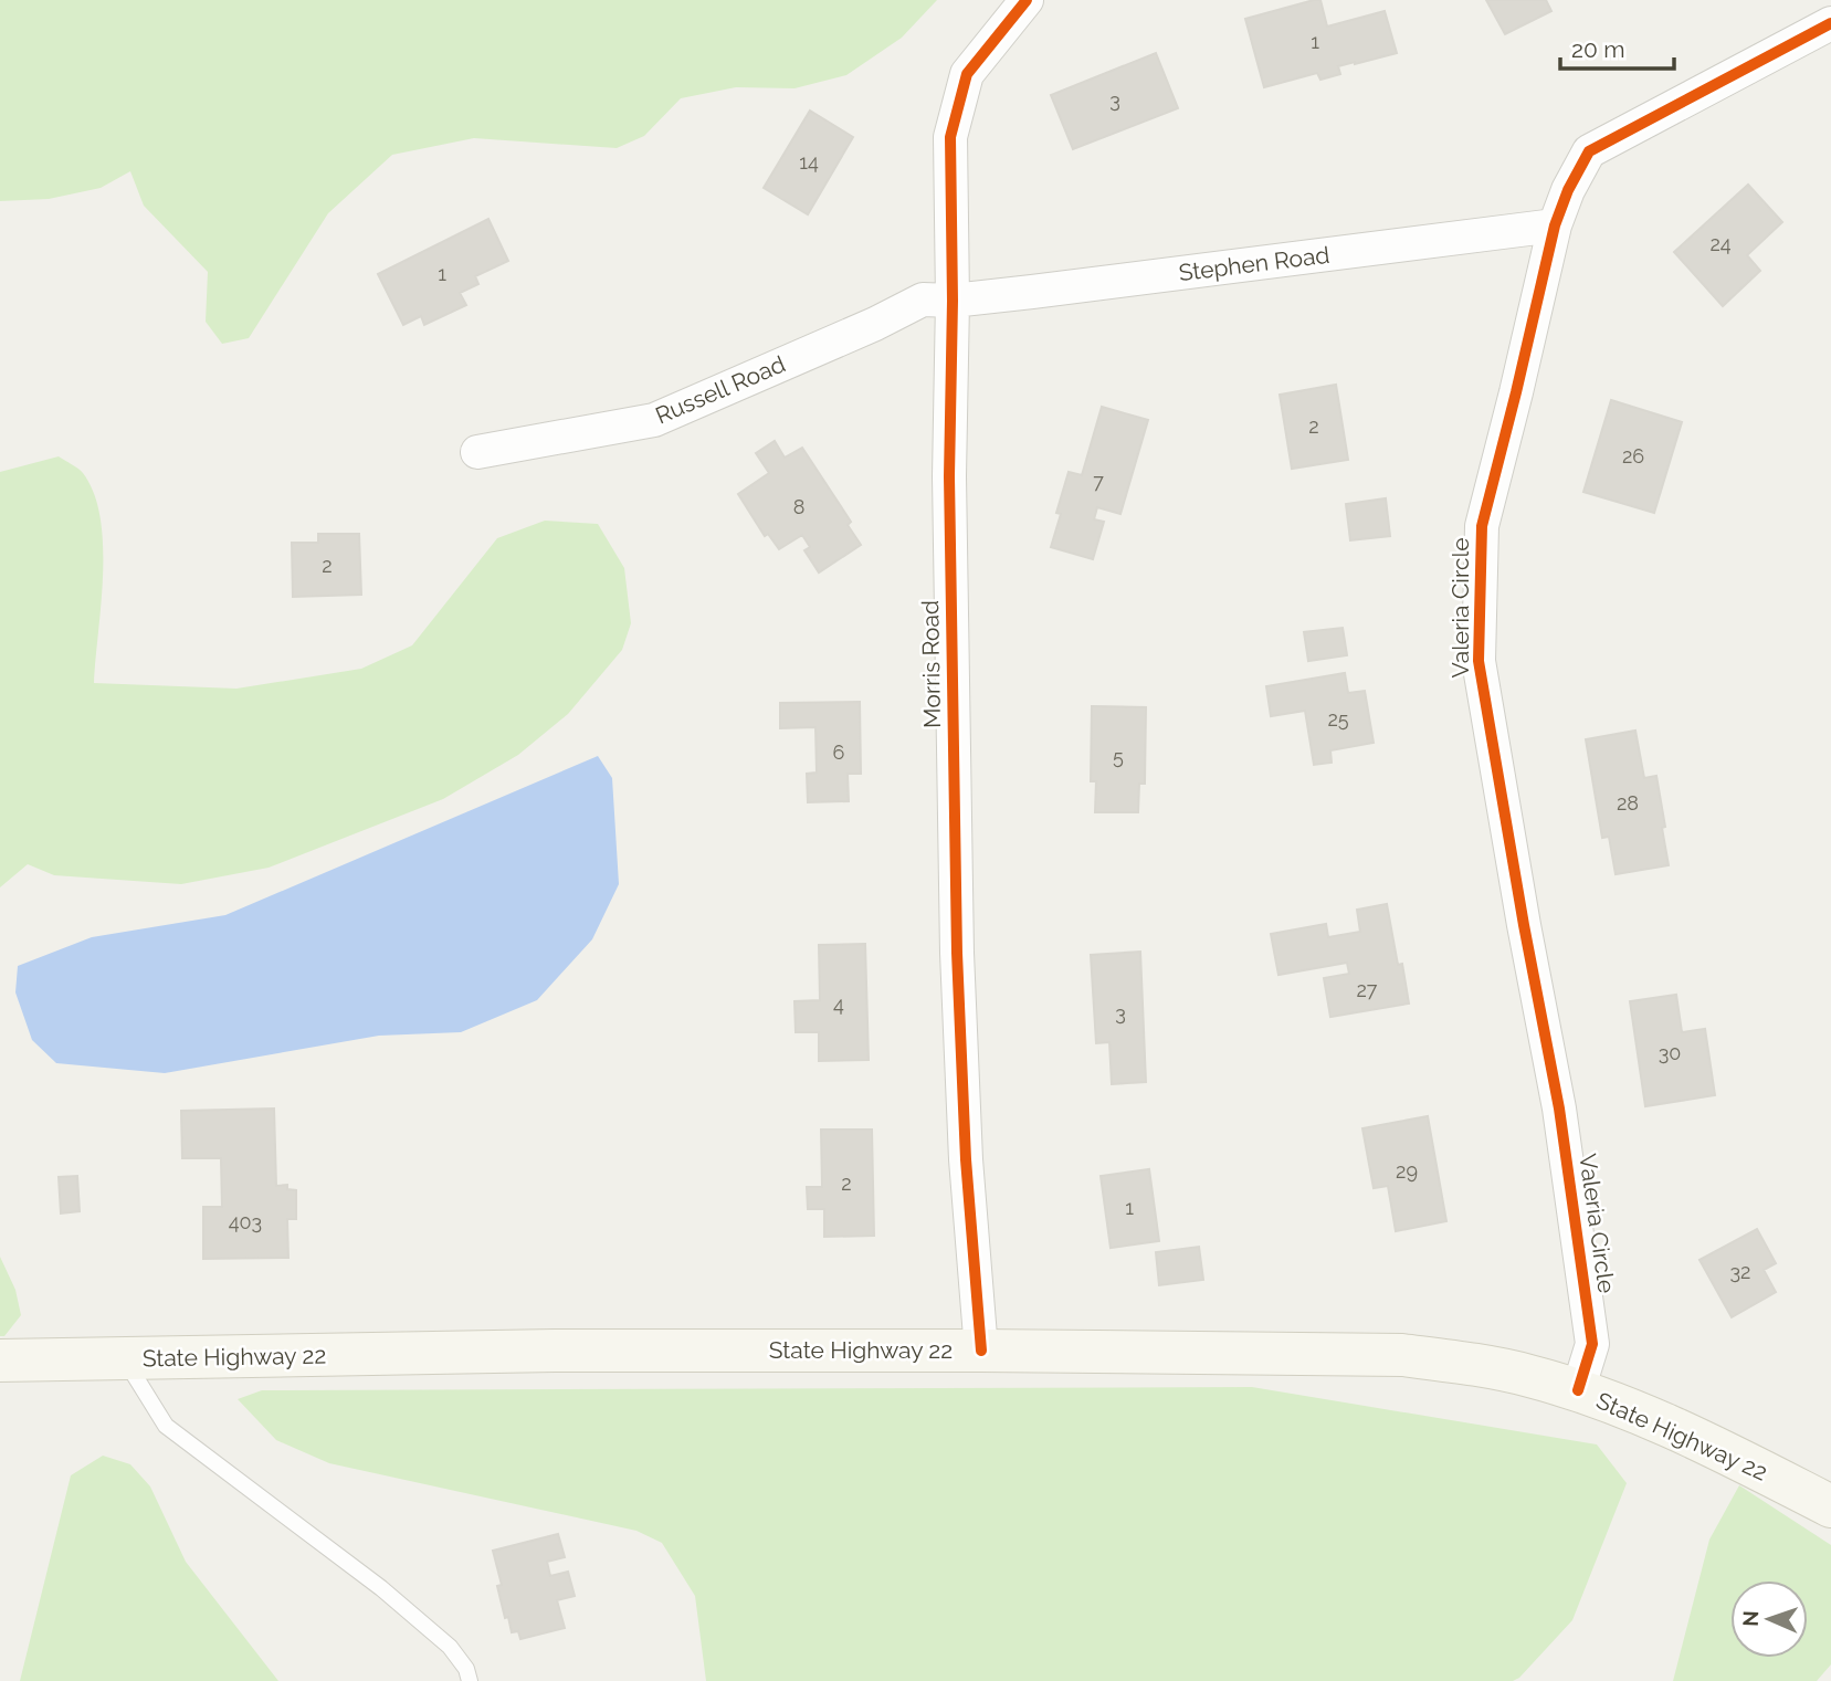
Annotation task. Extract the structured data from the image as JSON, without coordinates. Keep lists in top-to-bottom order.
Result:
{
  "streets": {
    "main road": ["State Highway 22"],
    "street": [
      "Stephen Road",
      "Russell Road",
      "Valeria Circle",
      "Morris Road"
    ]
  },
  "crossings": [
    ["Stephen Road", "Russell Road"],
    ["Stephen Road", "Valeria Circle"],
    ["Stephen Road", "Morris Road"],
    ["Russell Road", "Morris Road"],
    ["Valeria Circle", "State Highway 22"],
    ["Morris Road", "State Highway 22"]
  ],
  "house_numbers": [
    "1",
    "3",
    "14",
    "24",
    "1",
    "2",
    "26",
    "7",
    "8",
    "2",
    "25",
    "6",
    "5",
    "28",
    "27",
    "4",
    "3",
    "30",
    "29",
    "2",
    "1",
    "403",
    "32"
  ],
  "scale_bar": "20 m",
  "north": "left"
}
